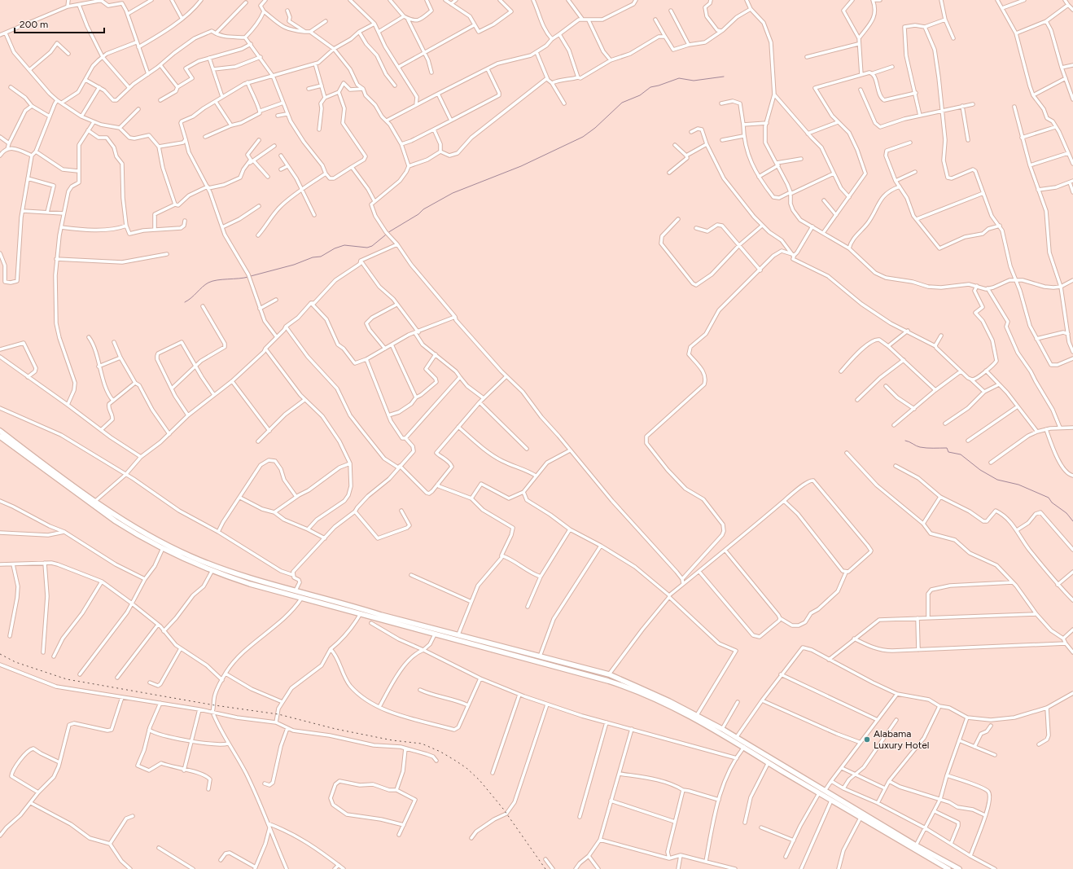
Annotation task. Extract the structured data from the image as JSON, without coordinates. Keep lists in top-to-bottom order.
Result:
{
  "places": ["Alabama Luxury Hotel"],
  "scale_bar": "200 m"
}
